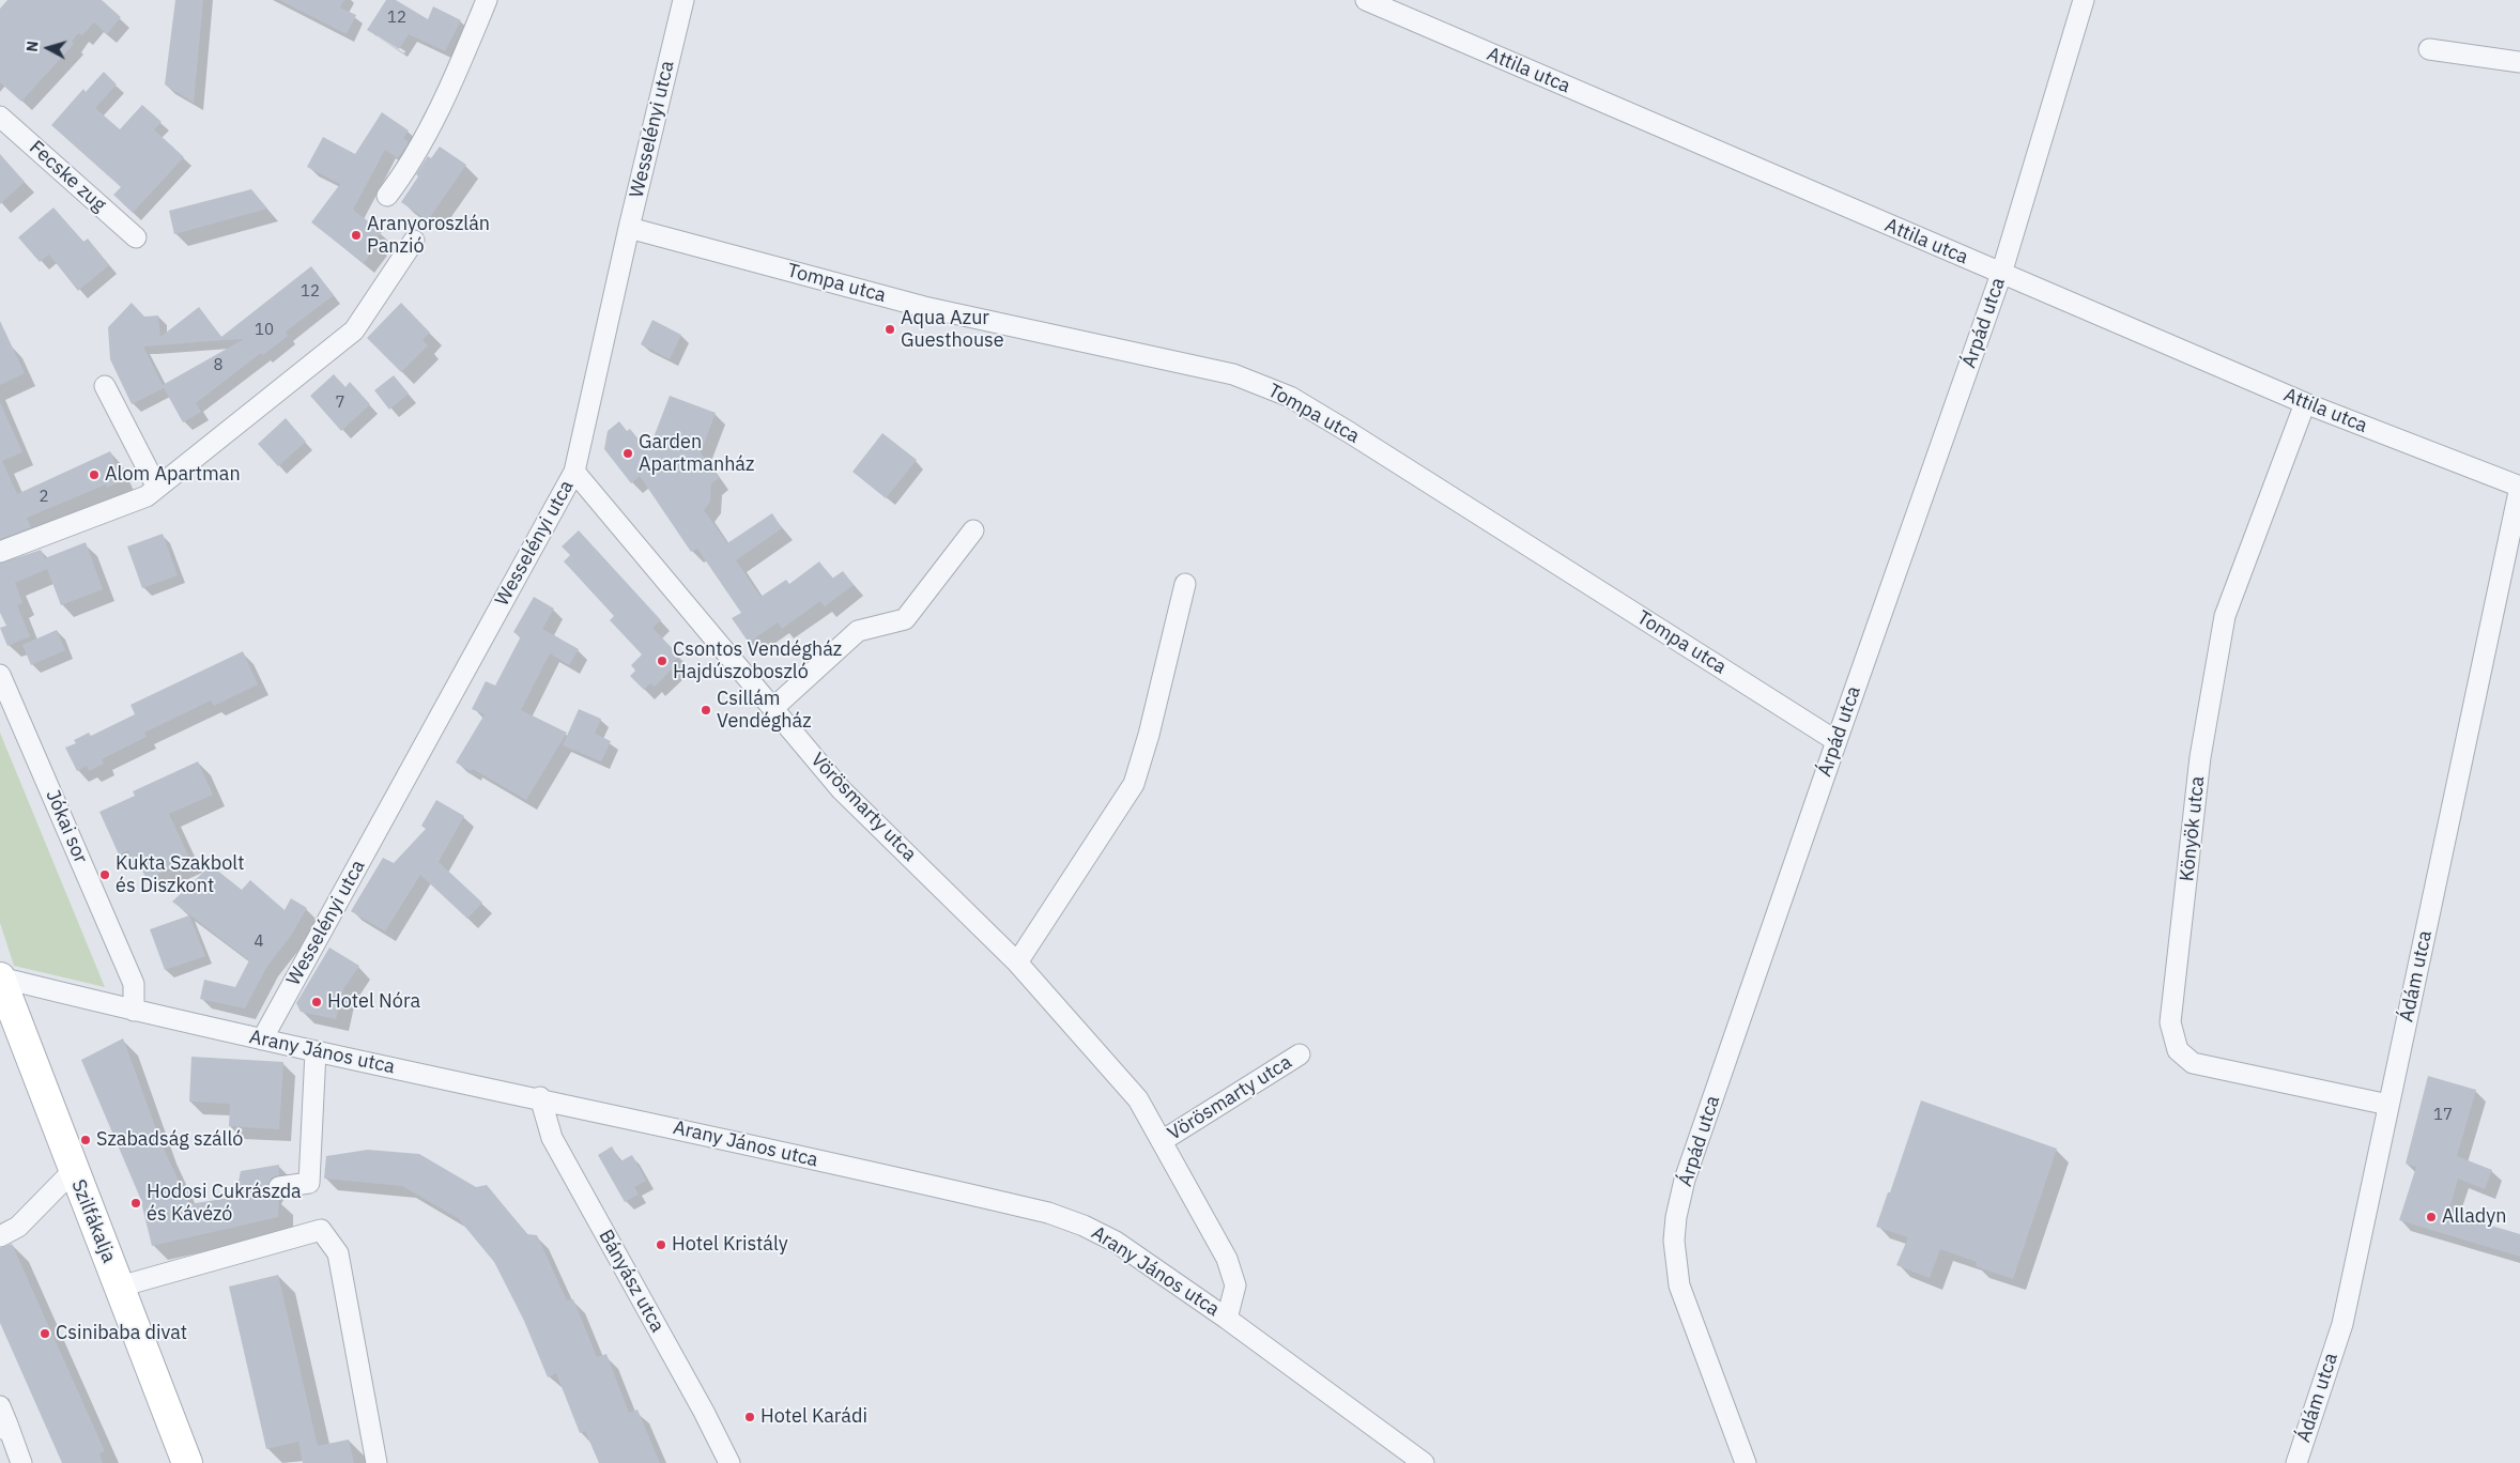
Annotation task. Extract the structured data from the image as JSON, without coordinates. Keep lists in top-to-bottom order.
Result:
{
  "streets": {
    "street": [
      "Attila utca",
      "Wesselényi utca",
      "Fecske zug",
      "Tompa utca",
      "Árpád utca",
      "Vörösmarty utca",
      "Jókai sor",
      "Könyök utca",
      "Ádám utca",
      "Arany János utca",
      "Szilfákalja",
      "Bányász utca"
    ]
  },
  "crossings": [
    ["Attila utca", "Árpád utca"],
    ["Attila utca", "Könyök utca"],
    ["Attila utca", "Ádám utca"],
    ["Wesselényi utca", "Tompa utca"],
    ["Wesselényi utca", "Vörösmarty utca"],
    ["Wesselényi utca", "Arany János utca"],
    ["Tompa utca", "Árpád utca"],
    ["Vörösmarty utca", "Arany János utca"],
    ["Jókai sor", "Arany János utca"],
    ["Könyök utca", "Ádám utca"],
    ["Arany János utca", "Szilfákalja"],
    ["Arany János utca", "Bányász utca"]
  ],
  "places": [
    "Aranyoroszlán Panzió",
    "Aqua Azur Guesthouse",
    "Garden Apartmanház",
    "Alom Apartman",
    "Csontos Vendégház Hajdúszoboszló",
    "Csillám Vendégház",
    "Kukta Szakbolt és Diszkont",
    "Hotel Nóra",
    "Szabadság szálló",
    "Hodosi Cukrászda és Kávézó",
    "Alladyn",
    "Hotel Kristály",
    "Csinibaba divat",
    "Hotel Karádi"
  ],
  "house_numbers": [
    "12",
    "12",
    "10",
    "8",
    "7",
    "2",
    "4",
    "17"
  ],
  "north": "left"
}
